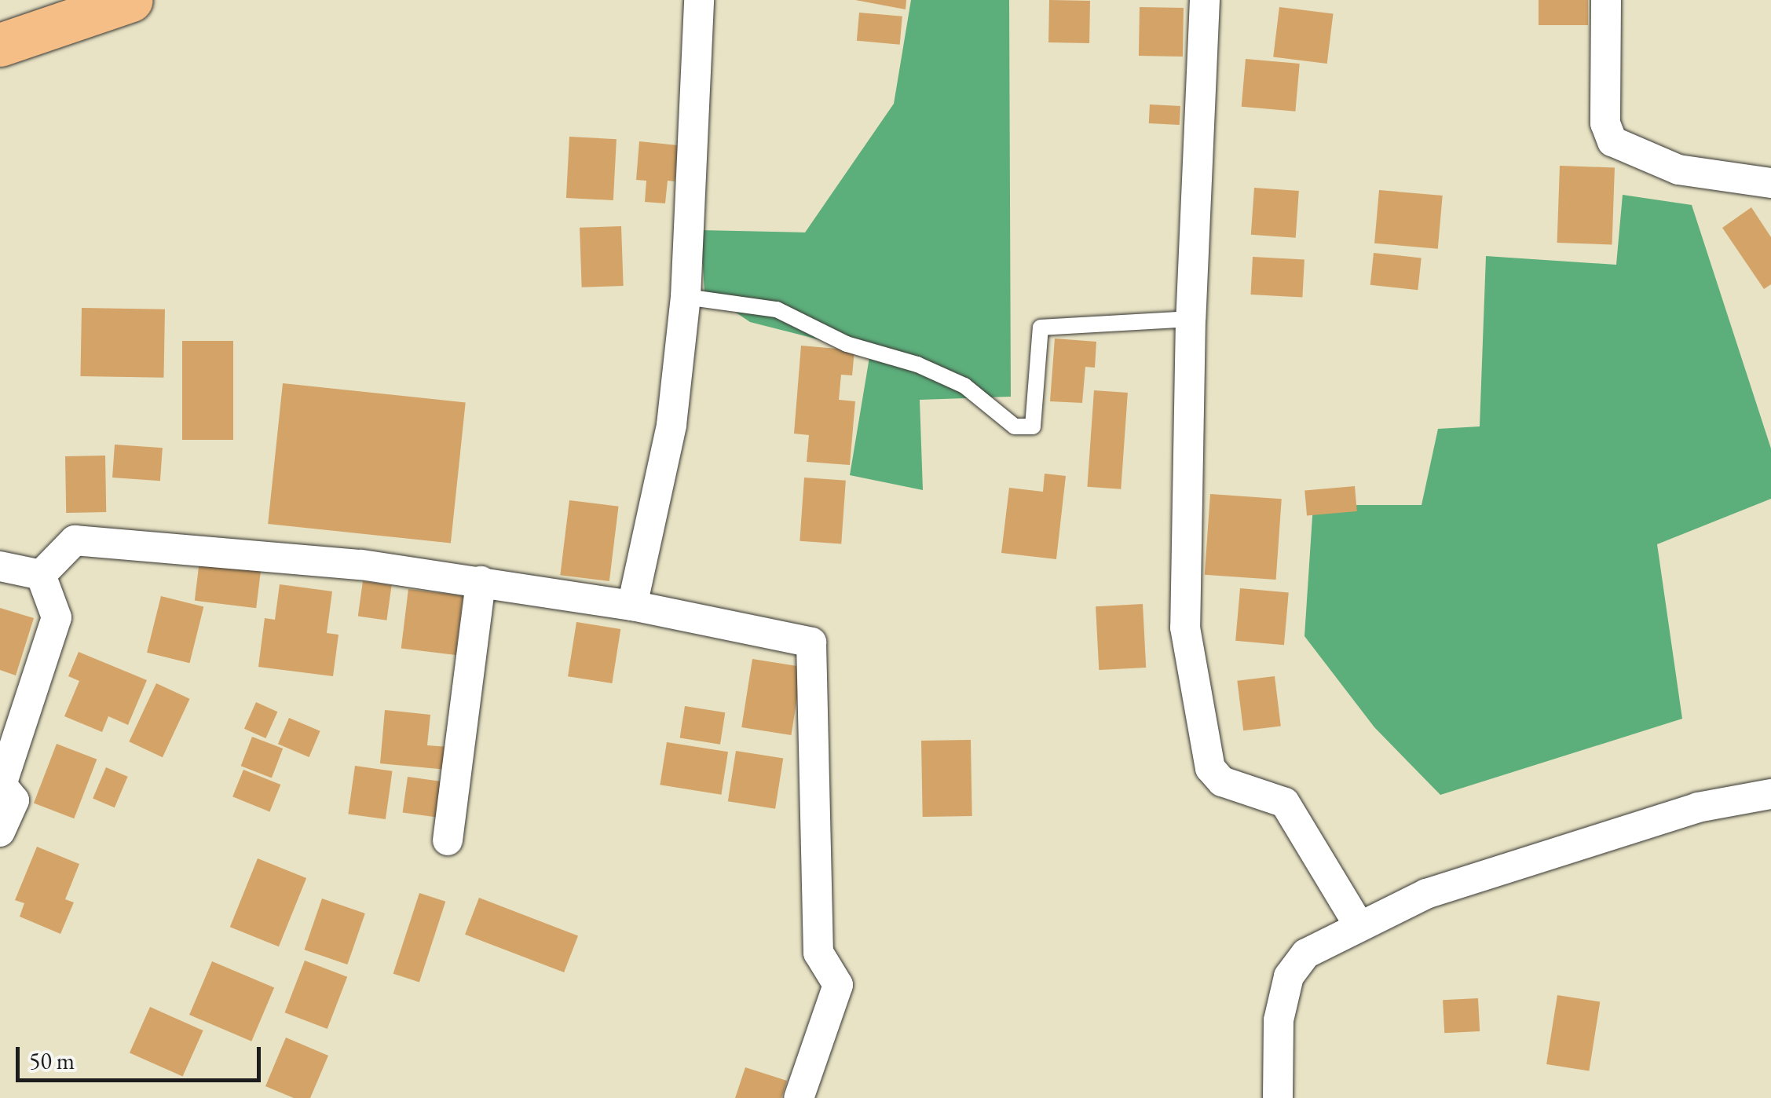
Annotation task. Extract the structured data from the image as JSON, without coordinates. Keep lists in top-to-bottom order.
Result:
{
  "scale_bar": "50 m"
}
